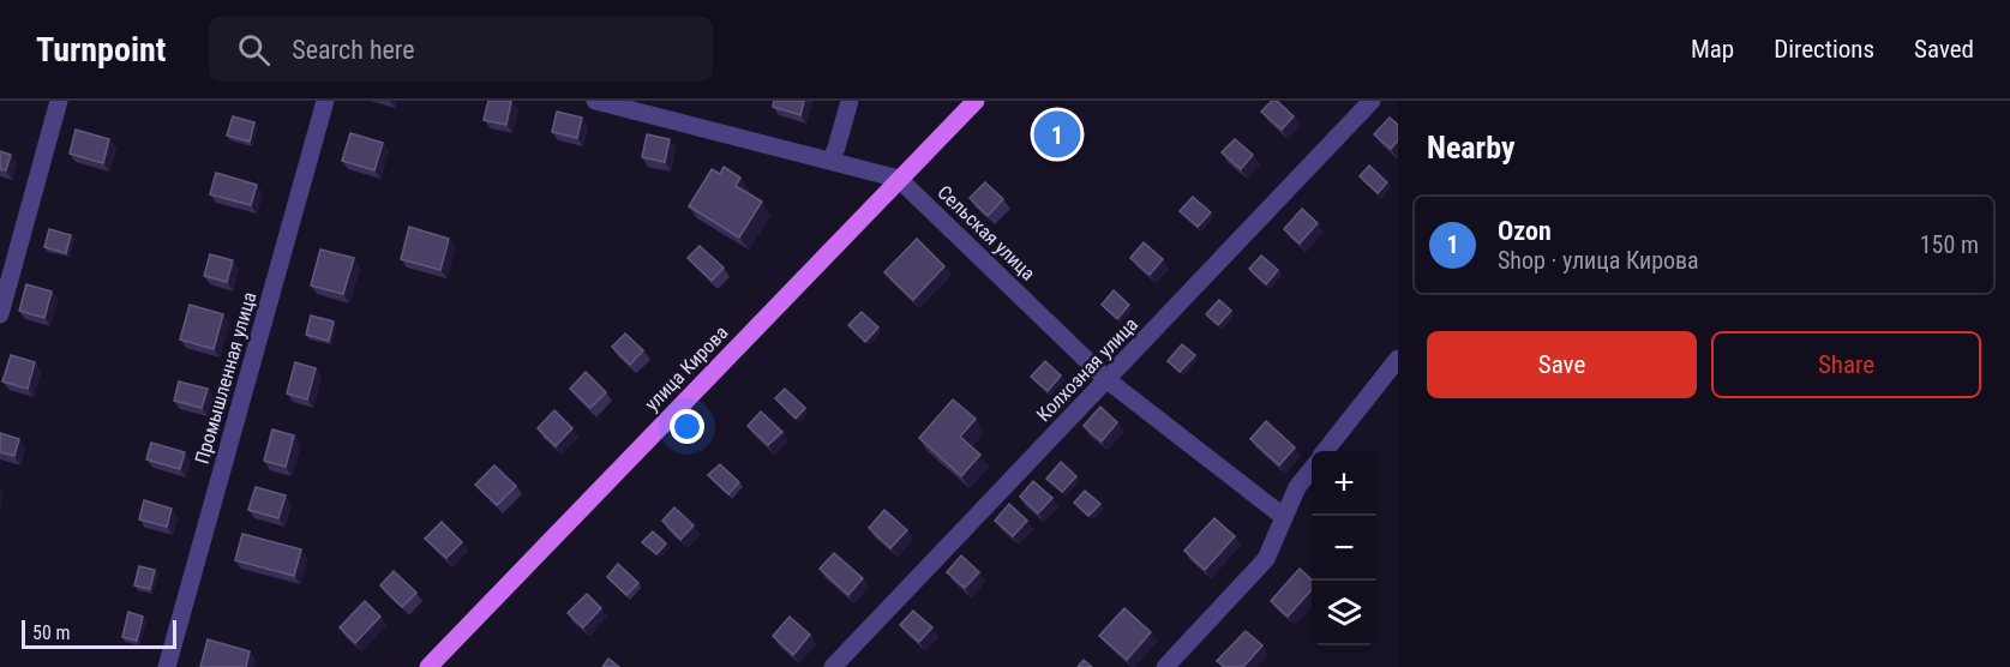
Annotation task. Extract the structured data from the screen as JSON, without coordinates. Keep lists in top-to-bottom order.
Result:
{
  "streets": {
    "main road": ["улица Кирова"],
    "street": ["Сельская улица", "Колхозная улица", "Промышленная улица"]
  },
  "crossings": [
    ["Сельская улица", "улица Кирова"],
    ["Сельская улица", "Колхозная улица"]
  ],
  "scale_bar": "50 m",
  "page": {
    "header": "Turnpoint",
    "search": "Search here",
    "nav": ["Map", "Directions", "Saved"],
    "heading": "Nearby",
    "pins": "1",
    "list": [
      {
        "mark": "1",
        "name": "Ozon",
        "note": "Shop · улица Кирова",
        "value": "150 m"
      }
    ],
    "buttons": ["Save", "Share"],
    "map_buttons": ["+", "−"],
    "scale": "50 m"
  }
}
